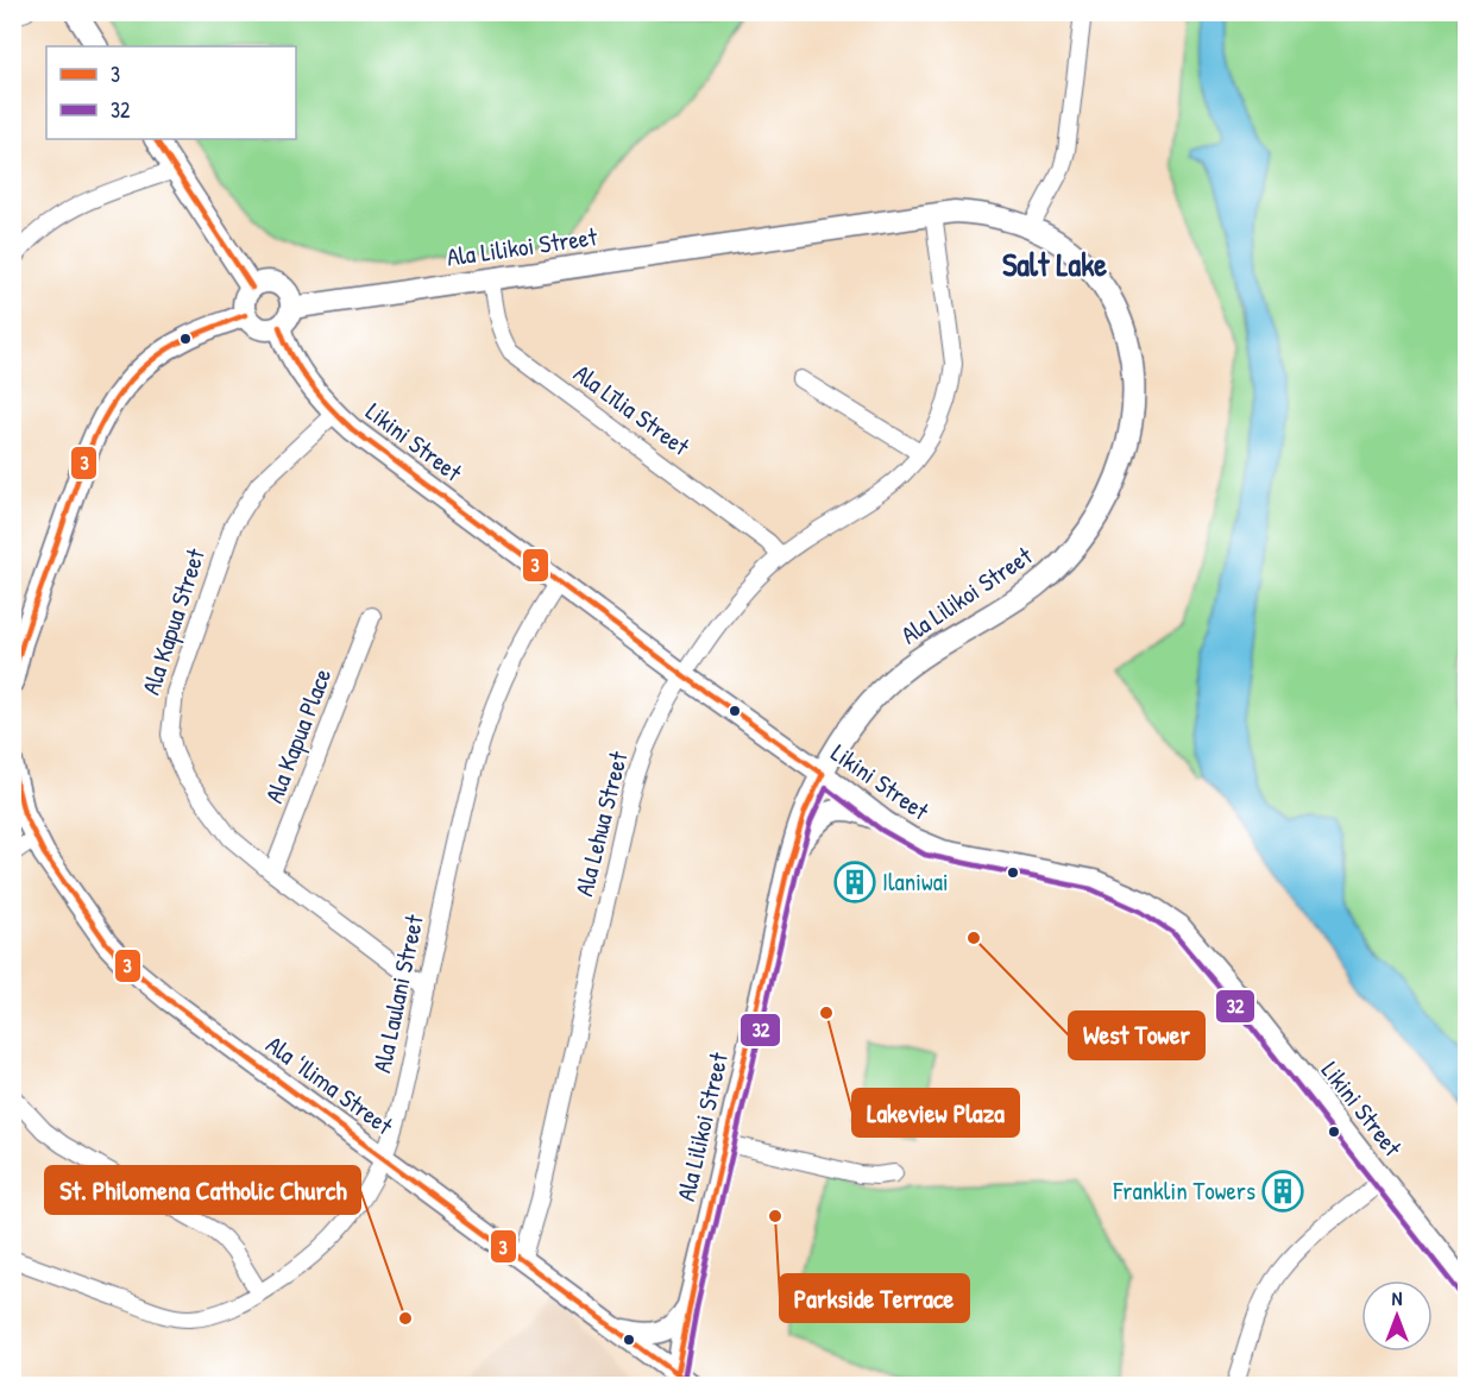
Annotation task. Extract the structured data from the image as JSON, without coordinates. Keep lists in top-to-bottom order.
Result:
{
  "streets": {
    "street": [
      "Ala Lilikoi Street",
      "Ala Līlia Street",
      "Likini Street",
      "Ala Kapua Street",
      "Ala Kapua Place",
      "Ala Lehua Street",
      "Ala Laulani Street",
      "Ala ʻIlima Street"
    ]
  },
  "crossings": [
    ["Ala Lilikoi Street", "Ala Līlia Street"],
    ["Ala Lilikoi Street", "Likini Street"],
    ["Ala Lilikoi Street", "Ala Lehua Street"],
    ["Ala Lilikoi Street", "Ala ʻIlima Street"],
    ["Ala Līlia Street", "Ala Lehua Street"],
    ["Likini Street", "Ala Kapua Street"],
    ["Likini Street", "Ala Lehua Street"],
    ["Likini Street", "Ala Laulani Street"],
    ["Ala Kapua Street", "Ala Kapua Place"],
    ["Ala Kapua Street", "Ala Laulani Street"],
    ["Ala Lehua Street", "Ala ʻIlima Street"],
    ["Ala Laulani Street", "Ala ʻIlima Street"]
  ],
  "districts": ["Salt Lake"],
  "places": {
    "building": ["Ilaniwai", "Franklin Towers"],
    "other": [
      "West Tower",
      "Lakeview Plaza",
      "Parkside Terrace",
      "St. Philomena Catholic Church"
    ]
  },
  "lines": ["transit line 3", "transit line 32"],
  "legend": ["3", "32"],
  "north": "top"
}
